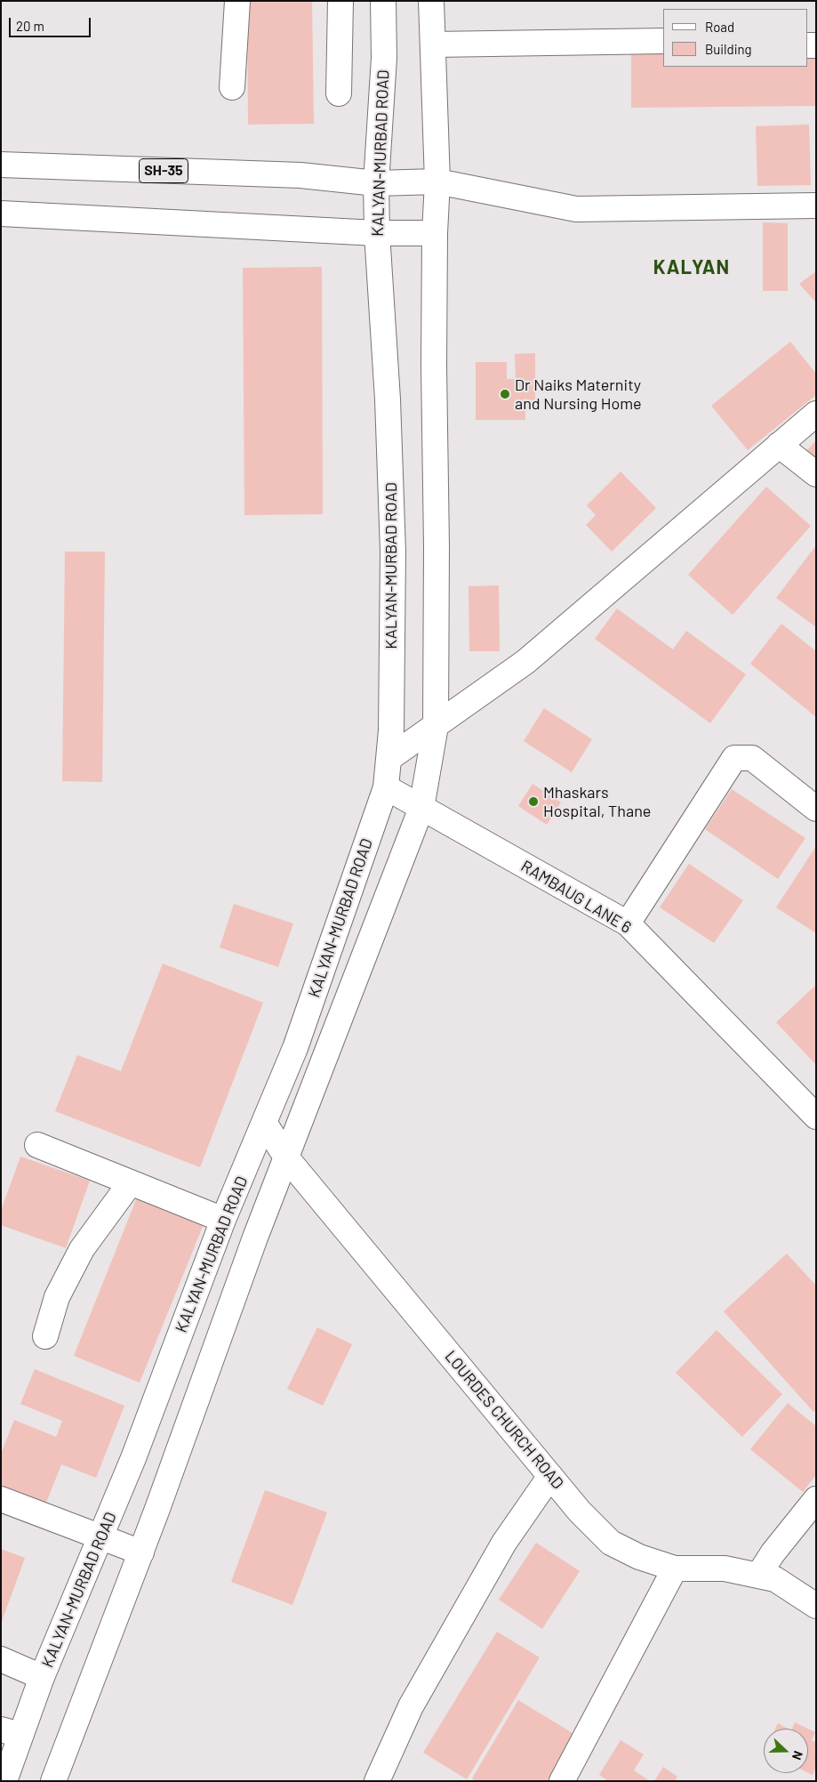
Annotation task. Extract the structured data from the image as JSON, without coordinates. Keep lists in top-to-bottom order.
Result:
{
  "streets": {
    "main road": [
      "KALYAN-MURBAD ROAD",
      "SH-35",
      "RAMBAUG LANE 6",
      "LOURDES CHURCH ROAD"
    ]
  },
  "crossings": [
    ["KALYAN-MURBAD ROAD", "SH-35"],
    ["KALYAN-MURBAD ROAD", "RAMBAUG LANE 6"],
    ["KALYAN-MURBAD ROAD", "LOURDES CHURCH ROAD"]
  ],
  "districts": ["KALYAN"],
  "places": ["Dr Naiks Maternity and Nursing Home", "Mhaskars Hospital, Thane"],
  "legend": ["Road", "Building"],
  "scale_bar": "20 m",
  "north": "right"
}
